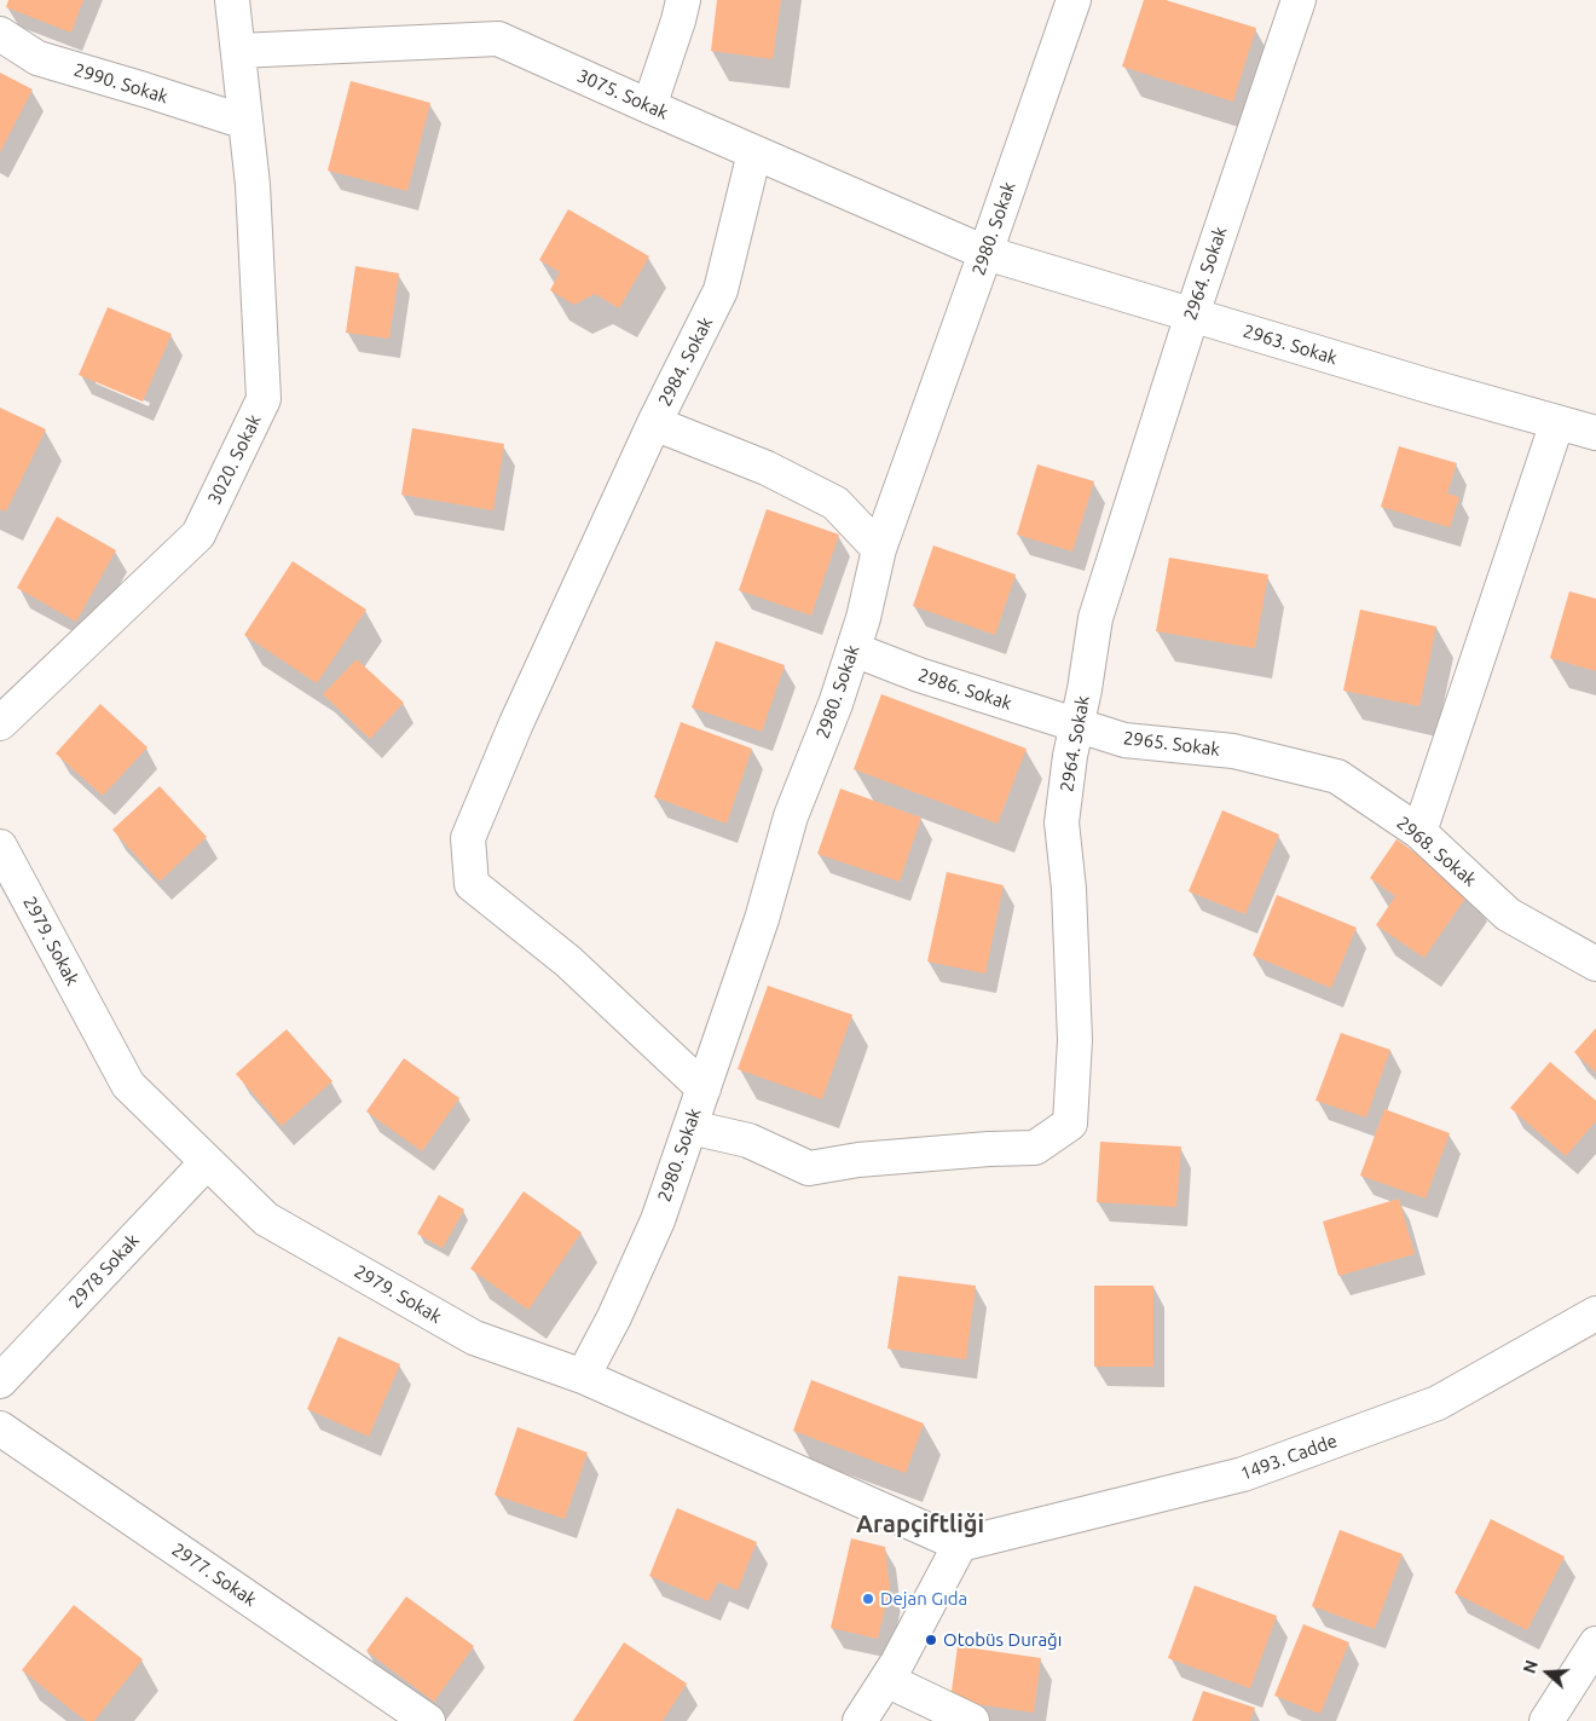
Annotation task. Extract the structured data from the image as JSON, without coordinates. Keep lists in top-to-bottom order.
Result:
{
  "streets": {
    "street": [
      "2990. Sokak",
      "3075. Sokak",
      "2980. Sokak",
      "2964. Sokak",
      "2963. Sokak",
      "2984. Sokak",
      "3020. Sokak",
      "2986. Sokak",
      "2965. Sokak",
      "2968. Sokak",
      "2979. Sokak",
      "2978 Sokak",
      "1493. Cadde",
      "2977. Sokak"
    ]
  },
  "crossings": [
    ["2990. Sokak", "3020. Sokak"],
    ["3075. Sokak", "2980. Sokak"],
    ["3075. Sokak", "2963. Sokak"],
    ["3075. Sokak", "2984. Sokak"],
    ["3075. Sokak", "3020. Sokak"],
    ["2980. Sokak", "2964. Sokak"],
    ["2980. Sokak", "2963. Sokak"],
    ["2980. Sokak", "2984. Sokak"],
    ["2980. Sokak", "2986. Sokak"],
    ["2980. Sokak", "2979. Sokak"],
    ["2964. Sokak", "2963. Sokak"],
    ["2964. Sokak", "2986. Sokak"],
    ["2964. Sokak", "2965. Sokak"],
    ["2986. Sokak", "2965. Sokak"],
    ["2965. Sokak", "2968. Sokak"],
    ["2979. Sokak", "2978 Sokak"],
    ["2979. Sokak", "1493. Cadde"]
  ],
  "districts": ["Arapçiftliği"],
  "places": ["Dejan Gıda", "Otobüs Durağı"],
  "north": "left"
}
